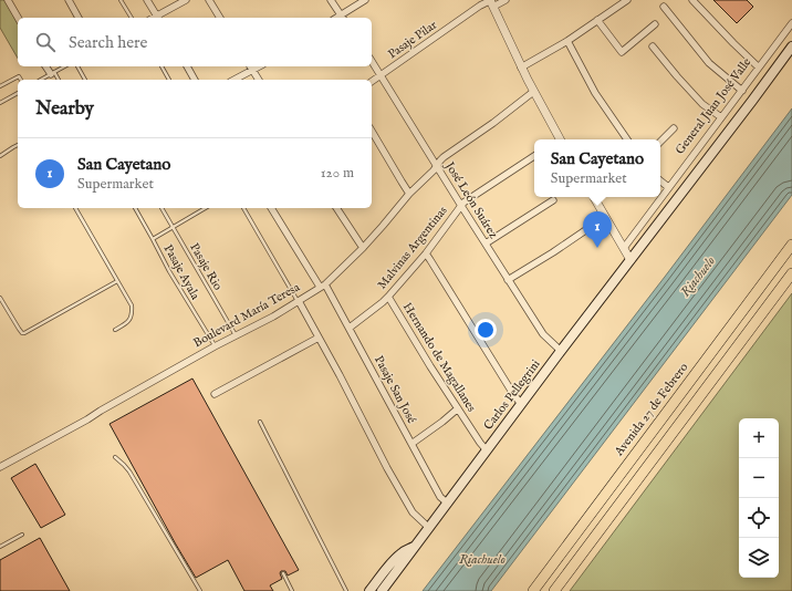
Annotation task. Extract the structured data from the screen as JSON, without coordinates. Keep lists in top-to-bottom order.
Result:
{
  "streets": {
    "main road": ["Carlos Pellegrini", "Avenida 27 de Febrero"],
    "street": [
      "Pasaje Pilar",
      "General Juan José Valle",
      "José León Suárez",
      "Malvinas Argentinas",
      "Boulevard María Teresa",
      "Hernando de Magallanes",
      "Pasaje San José"
    ],
    "lane": ["Pasaje Rio", "Pasaje Ayala"]
  },
  "crossings": [
    ["Pasaje Pilar", "José León Suárez"],
    ["José León Suárez", "Malvinas Argentinas"],
    ["José León Suárez", "Boulevard María Teresa"],
    ["José León Suárez", "Carlos Pellegrini"],
    ["Malvinas Argentinas", "Hernando de Magallanes"],
    ["Malvinas Argentinas", "Pasaje San José"],
    ["Pasaje Rio", "Boulevard María Teresa"],
    ["Pasaje Ayala", "Boulevard María Teresa"],
    ["Boulevard María Teresa", "Pasaje San José"],
    ["Hernando de Magallanes", "Carlos Pellegrini"],
    ["Pasaje San José", "Carlos Pellegrini"]
  ],
  "water": ["Riachuelo"],
  "page": {
    "search": "Search here",
    "heading": "Nearby",
    "list": [
      {
        "mark": "1",
        "name": "San Cayetano",
        "note": "Supermarket",
        "value": "120 m"
      }
    ],
    "popup": ["San Cayetano", "Supermarket"],
    "pins": "1",
    "map_buttons": ["+", "−"]
  }
}
